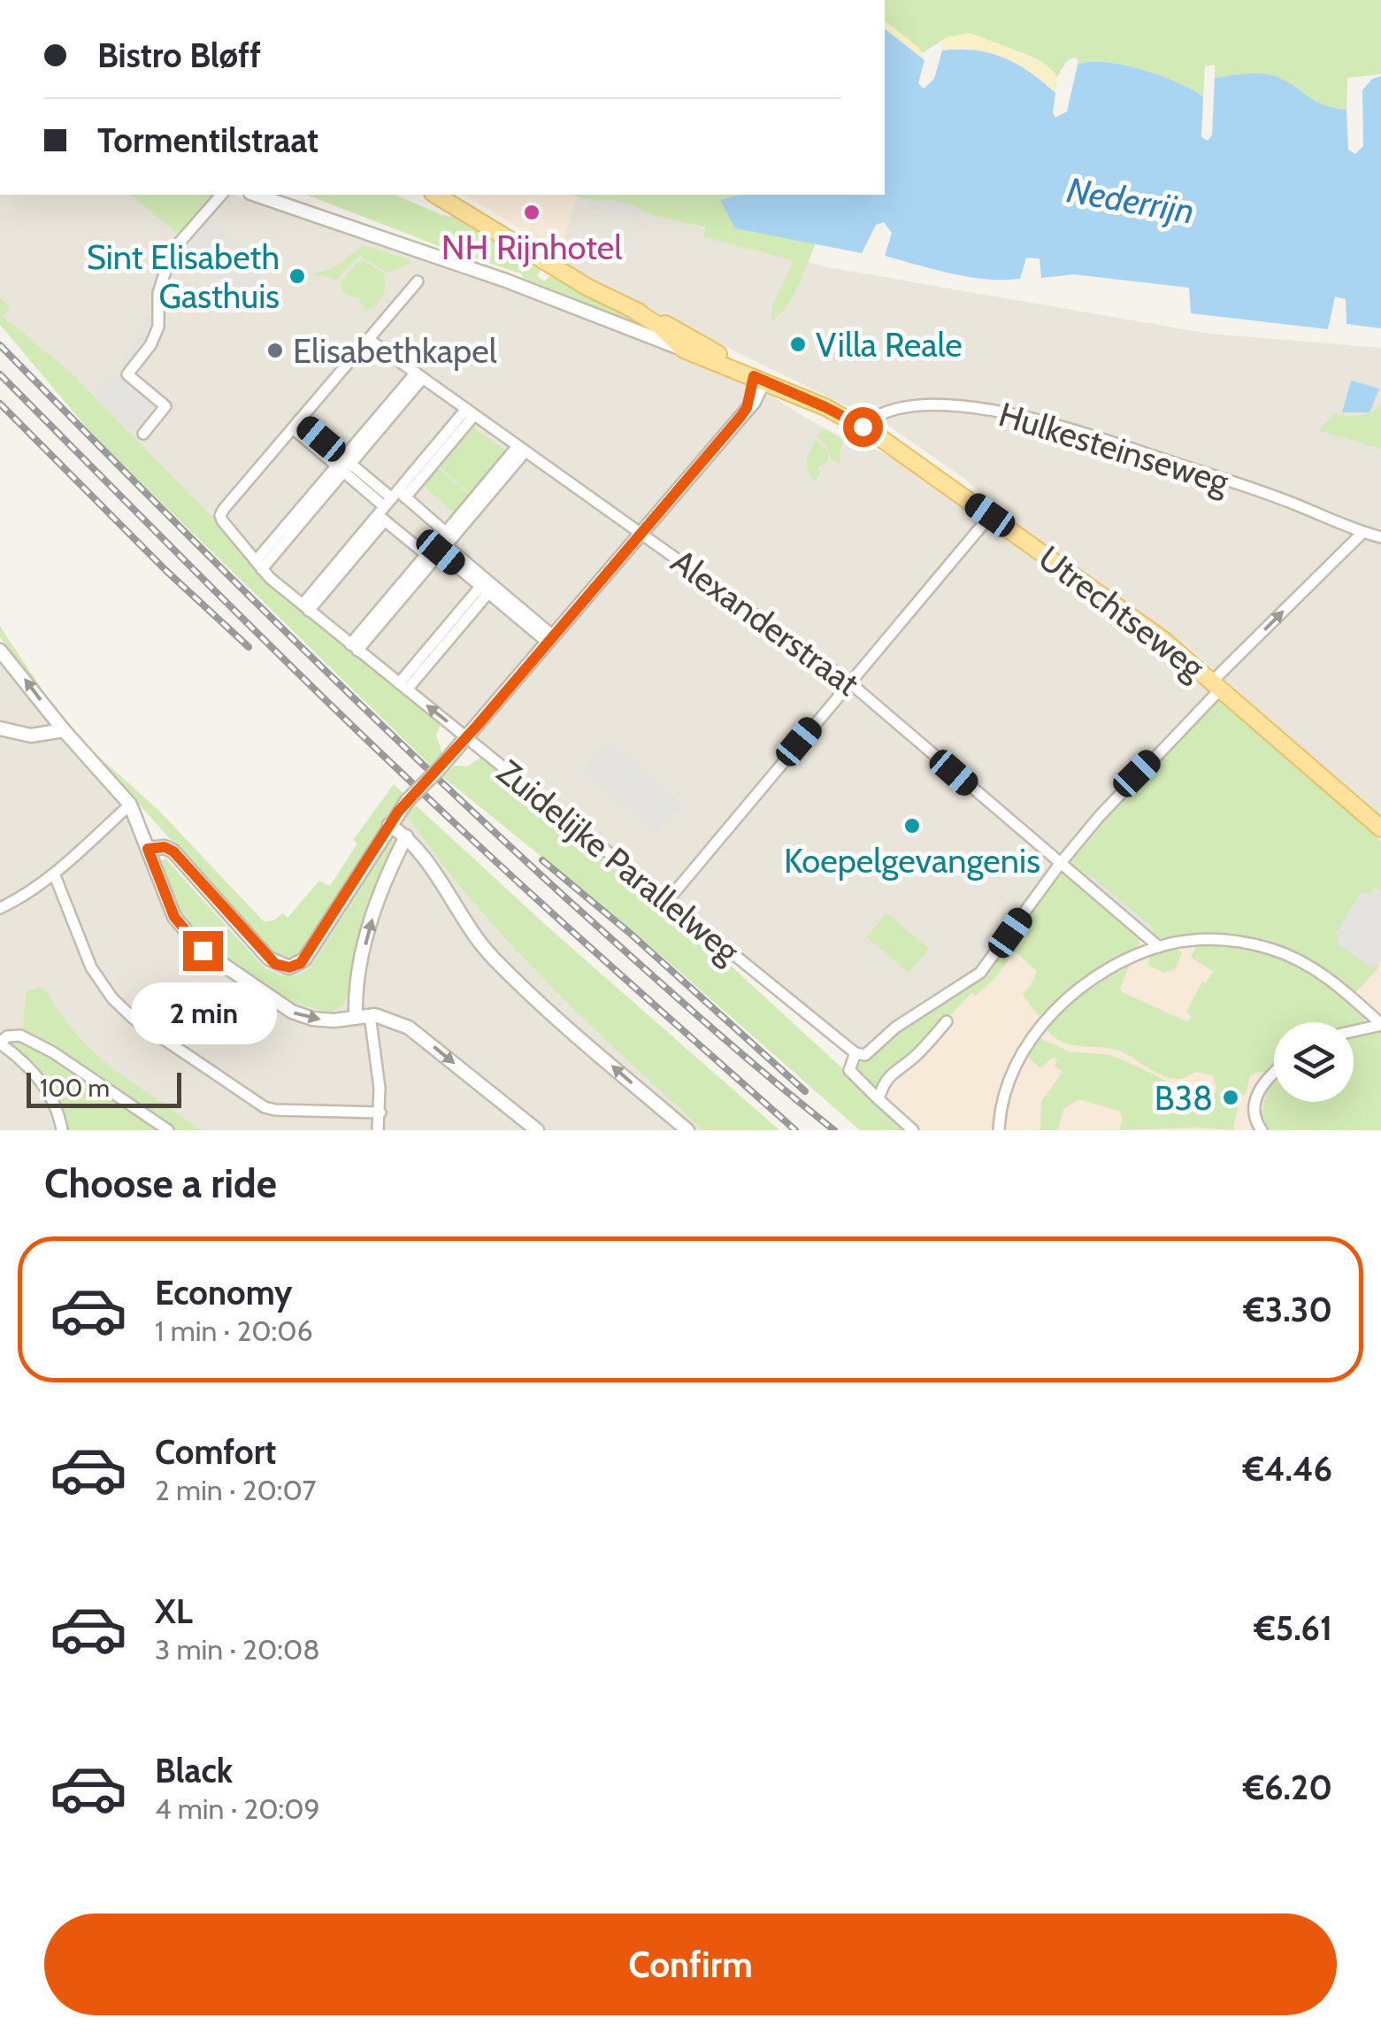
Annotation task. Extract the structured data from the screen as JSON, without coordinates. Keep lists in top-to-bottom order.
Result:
{
  "streets": {
    "main road": ["Utrechtseweg"],
    "street": ["Hulkesteinseweg", "Alexanderstraat", "Zuidelijke Parallelweg"]
  },
  "crossings": [
    ["Hulkesteinseweg", "Utrechtseweg"]
  ],
  "water": ["Nederrijn"],
  "places": [
    "NH Rijnhotel",
    "Sint Elisabeth Gasthuis",
    "Villa Reale",
    "Elisabethkapel",
    "Koepelgevangenis",
    "B38"
  ],
  "scale_bar": "100 m",
  "page": {
    "banner": ["Bistro Bløff", "Tormentilstraat"],
    "bubble": "2 min",
    "scale": "100 m",
    "heading": "Choose a ride",
    "list": [
      {
        "name": "Economy",
        "note": "1 min · 20:06",
        "value": "€3.30"
      },
      {
        "name": "Comfort",
        "note": "2 min · 20:07",
        "value": "€4.46"
      },
      {
        "name": "XL",
        "note": "3 min · 20:08",
        "value": "€5.61"
      },
      {
        "name": "Black",
        "note": "4 min · 20:09",
        "value": "€6.20"
      }
    ],
    "buttons": "Confirm"
  }
}
